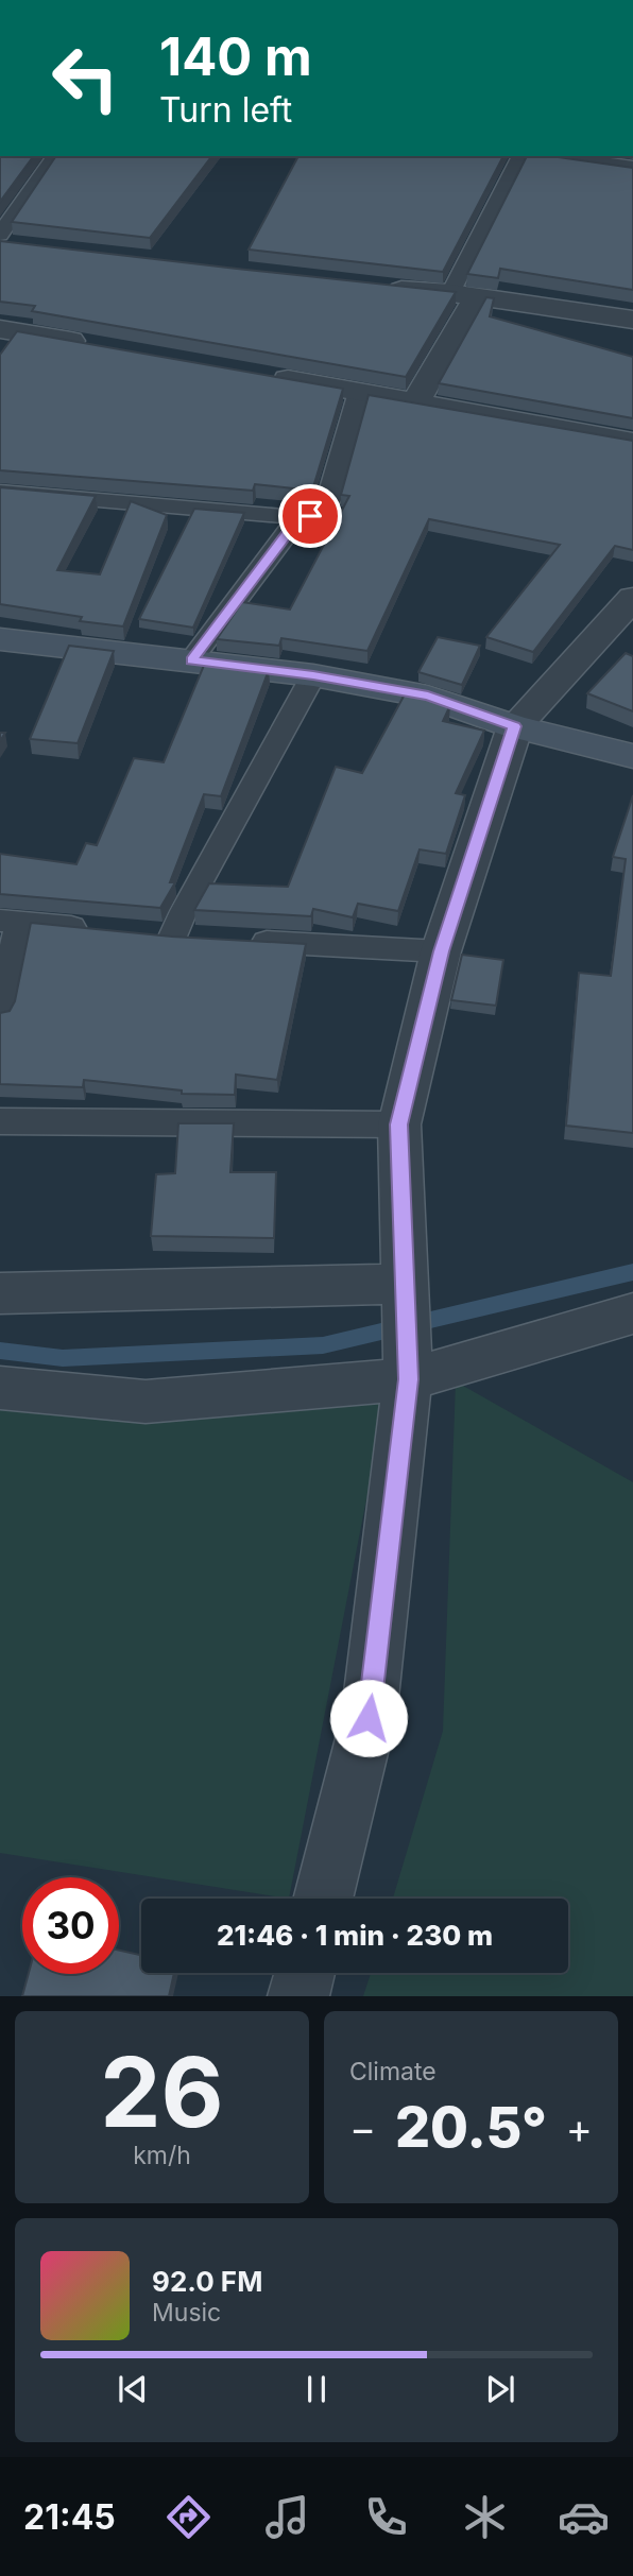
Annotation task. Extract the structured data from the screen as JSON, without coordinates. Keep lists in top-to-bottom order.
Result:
{
  "page": {
    "turn": ["140 m", "Turn left"],
    "limit": "30",
    "trip": "21:46 · 1 min · 230 m",
    "tile": [
      ["26", "km/h"],
      "Climate"
    ],
    "heat": ["−", "20.5°", "+"],
    "song": ["92.0 FM", "Music"],
    "tabs": "21:45"
  }
}
